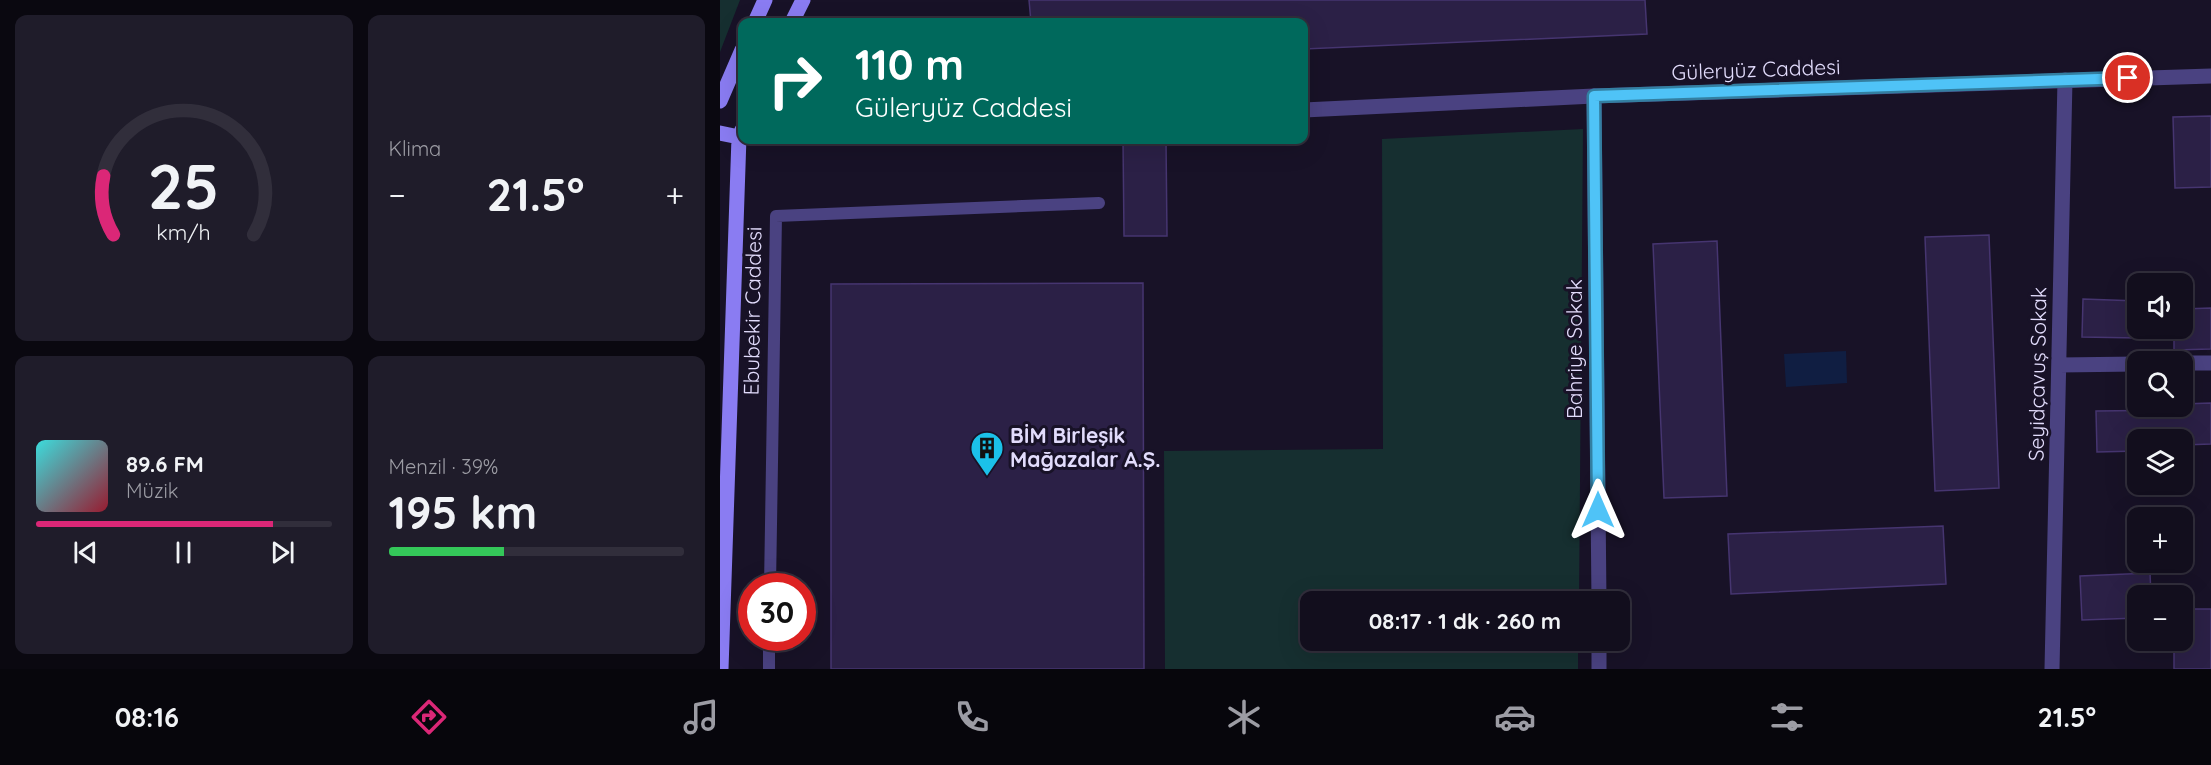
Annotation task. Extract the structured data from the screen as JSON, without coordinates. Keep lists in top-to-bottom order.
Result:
{
  "streets": {
    "main road": ["Ebubekir Caddesi"],
    "street": ["Güleryüz Caddesi", "Bahriye Sokak", "Seyidçavuş Sokak"]
  },
  "crossings": [
    ["Güleryüz Caddesi", "Bahriye Sokak"],
    ["Güleryüz Caddesi", "Seyidçavuş Sokak"]
  ],
  "places": {
    "building": ["BİM Birleşik Mağazalar A.Ş."]
  },
  "page": {
    "tile": [
      "Klima",
      ["Menzil · 39%", "195 km"]
    ],
    "turn": ["110 m", "Güleryüz Caddesi"],
    "heat": ["−", "21.5°", "+"],
    "map_buttons": ["+", "−"],
    "song": ["89.6 FM", "Müzik"],
    "limit": "30",
    "trip": "08:17 · 1 dk · 260 m",
    "tabs": ["08:16", "21.5°"],
    "gauge": ["25", "km/h"]
  }
}
